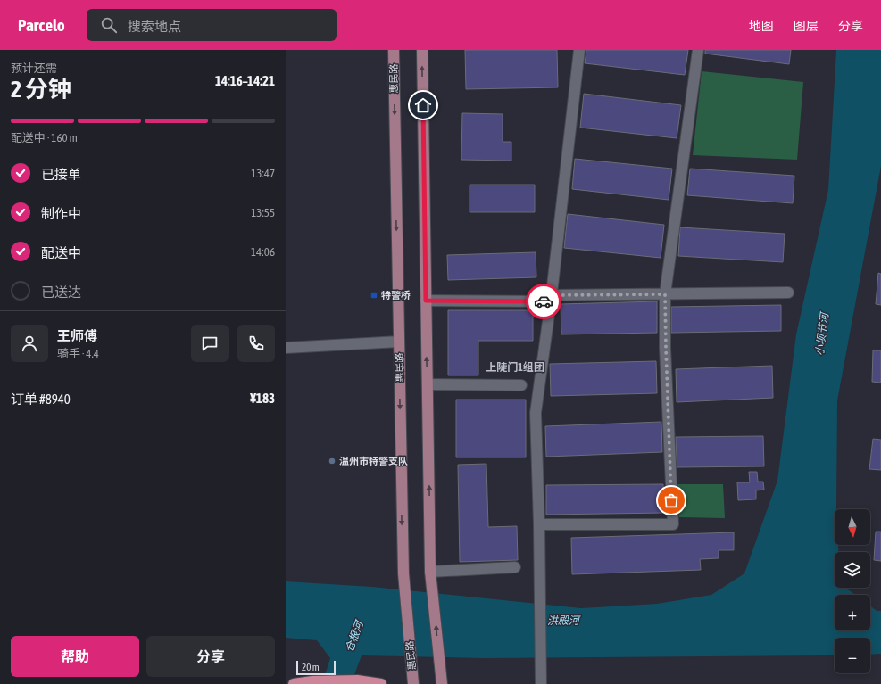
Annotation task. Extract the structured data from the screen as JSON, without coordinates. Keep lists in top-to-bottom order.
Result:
{
  "streets": {
    "main road": ["惠民路"]
  },
  "districts": ["上陡门1组团"],
  "water": ["小坝节河", "洪殿河", "仓根河"],
  "places": {
    "transit": ["特警桥"],
    "other": ["温州市特警支队"]
  },
  "scale_bar": "20 m",
  "north": "bottom",
  "page": {
    "header": "Parcelo",
    "search": "搜索地点",
    "nav": ["地图", "图层", "分享"],
    "heading": ["2 分钟", "预计还需", "14:16–14:21"],
    "panel": [
      "王师傅",
      "骑手 · 4.4",
      "订单 #8940",
      "¥183"
    ],
    "bar": "配送中 · 160 m",
    "list": [
      ["已接单", "13:47"],
      ["制作中", "13:55"],
      ["配送中", "14:06"],
      "已送达"
    ],
    "map_buttons": ["+", "−"],
    "buttons": ["帮助", "分享"],
    "scale": "20 m"
  }
}
